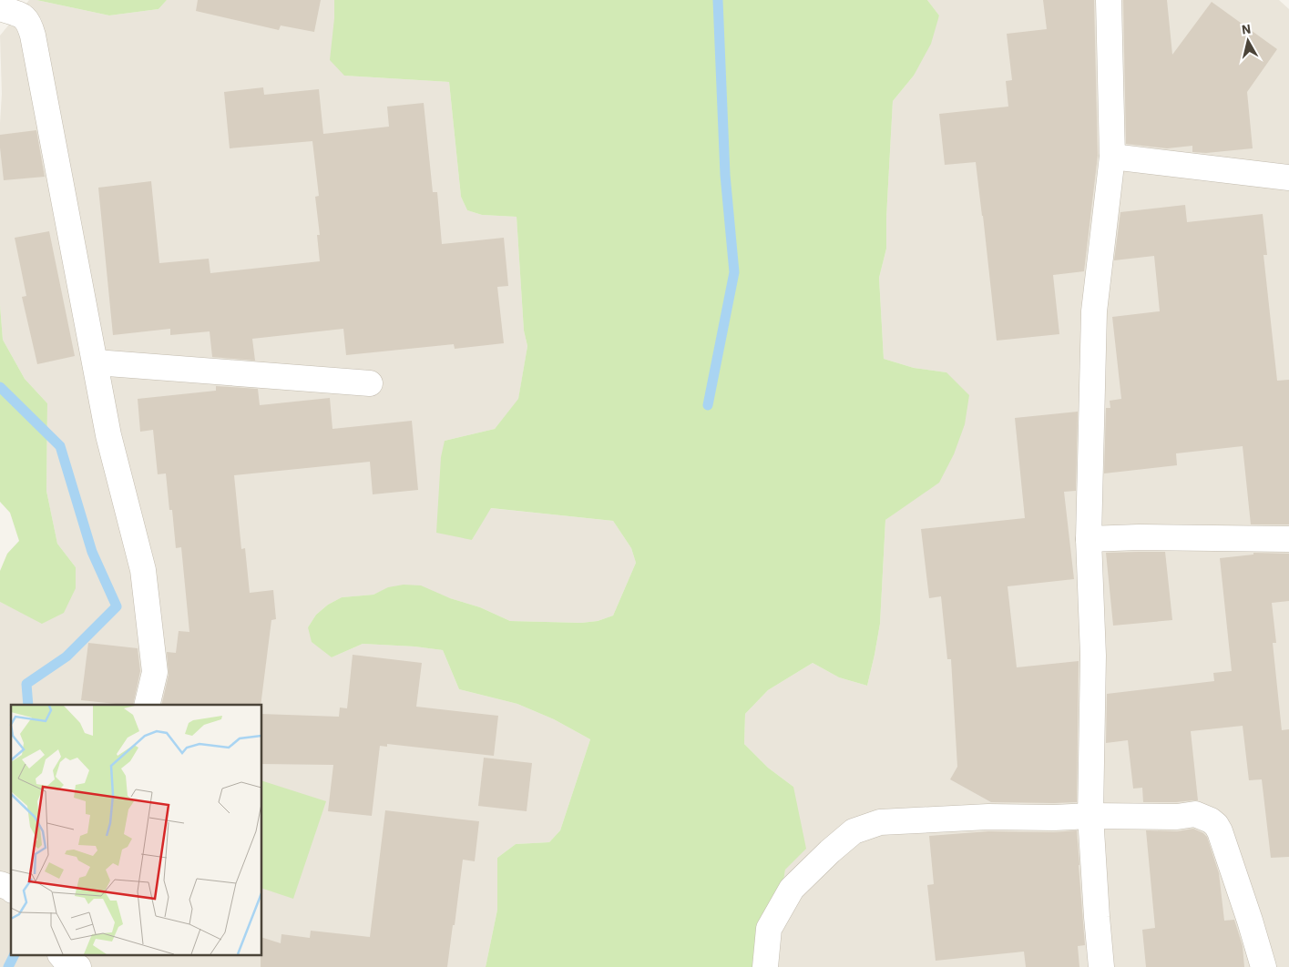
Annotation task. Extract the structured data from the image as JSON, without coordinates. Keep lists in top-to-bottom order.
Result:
{
  "north": "top"
}
